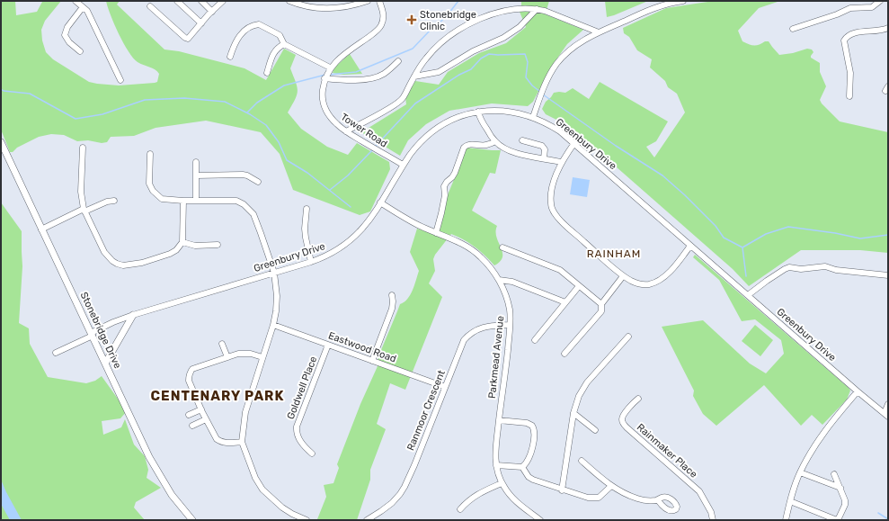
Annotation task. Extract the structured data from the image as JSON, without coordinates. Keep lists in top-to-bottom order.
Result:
{
  "streets": {
    "street": [
      "Tower Road",
      "Greenbury Drive",
      "Stonebridge Drive",
      "Eastwood Road",
      "Parkmead Avenue",
      "Goldwell Place",
      "Ranmoor Crescent",
      "Rainmaker Place"
    ]
  },
  "crossings": [
    ["Tower Road", "Greenbury Drive"],
    ["Greenbury Drive", "Stonebridge Drive"],
    ["Greenbury Drive", "Parkmead Avenue"],
    ["Eastwood Road", "Goldwell Place"],
    ["Eastwood Road", "Ranmoor Crescent"],
    ["Parkmead Avenue", "Ranmoor Crescent"]
  ],
  "districts": ["RAINHAM", "CENTENARY PARK"],
  "places": {
    "health": ["Stonebridge Clinic"]
  }
}
